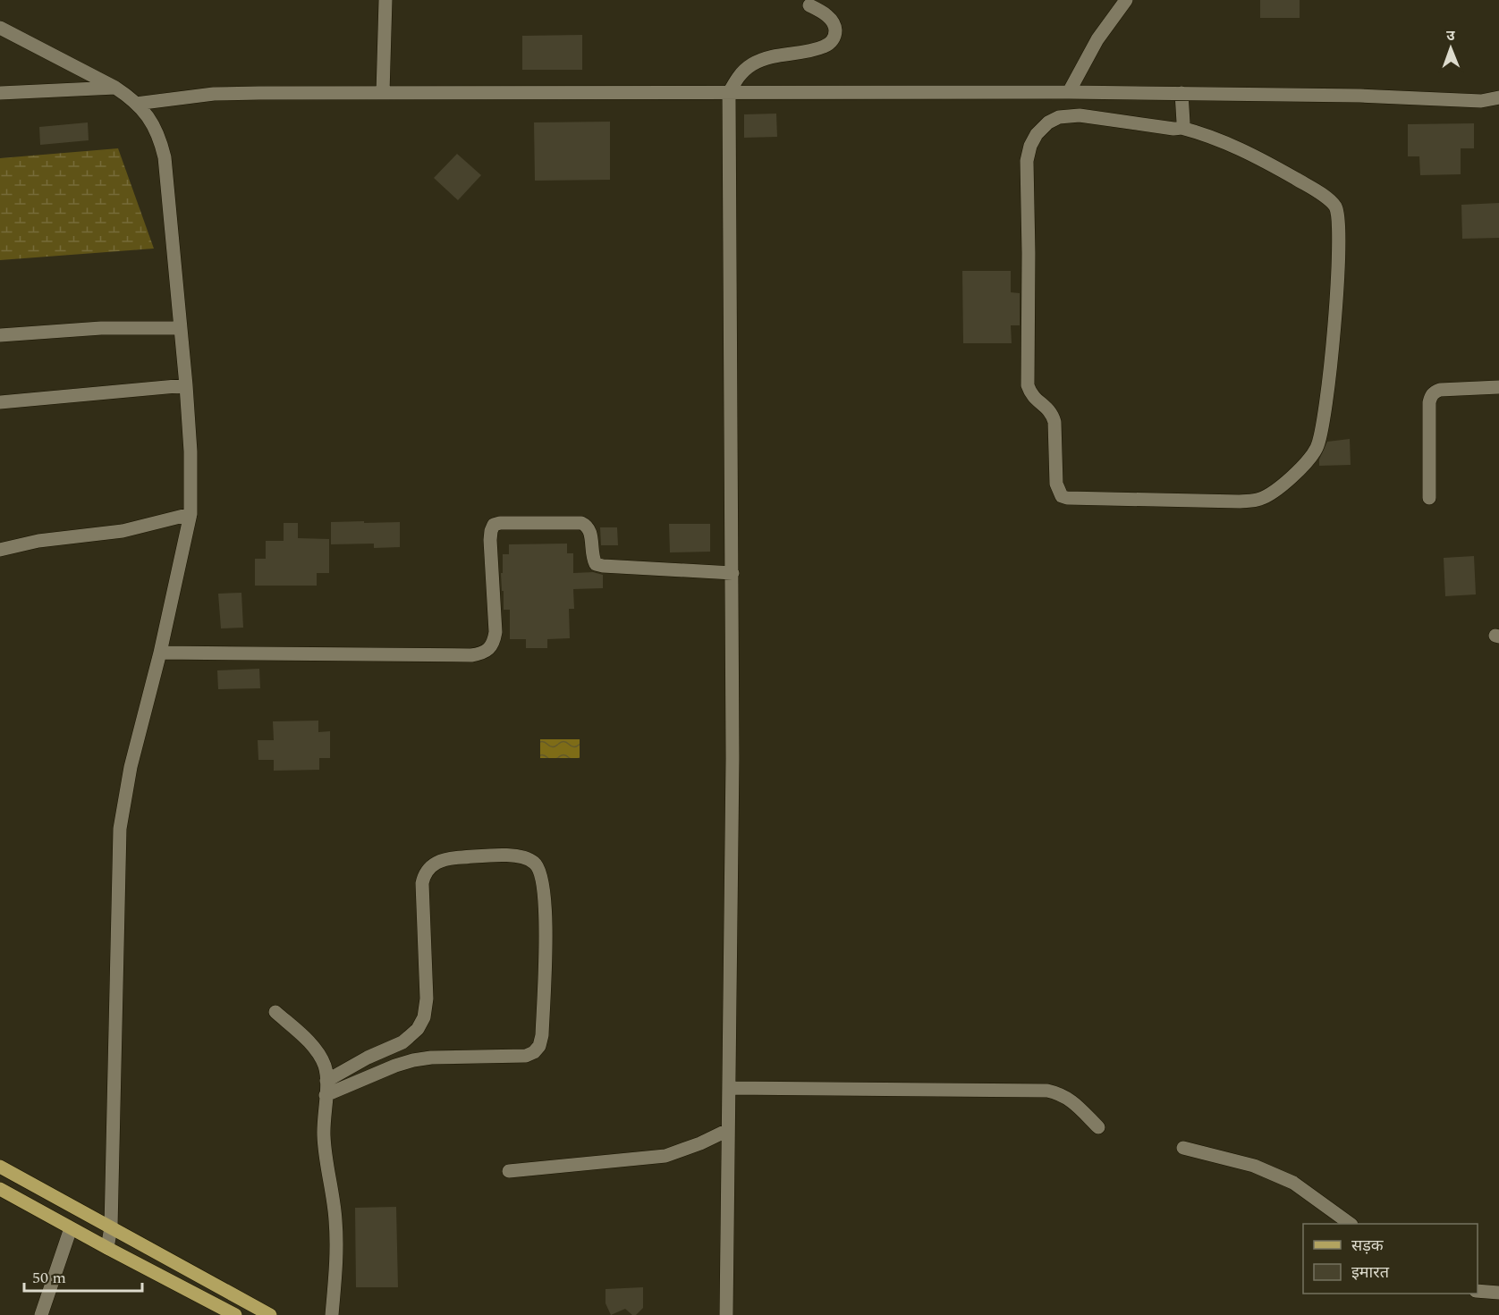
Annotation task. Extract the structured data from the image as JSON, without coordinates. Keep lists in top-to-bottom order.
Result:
{
  "legend": ["सड़क", "इमारत"],
  "scale_bar": "50 m",
  "north": "top"
}
